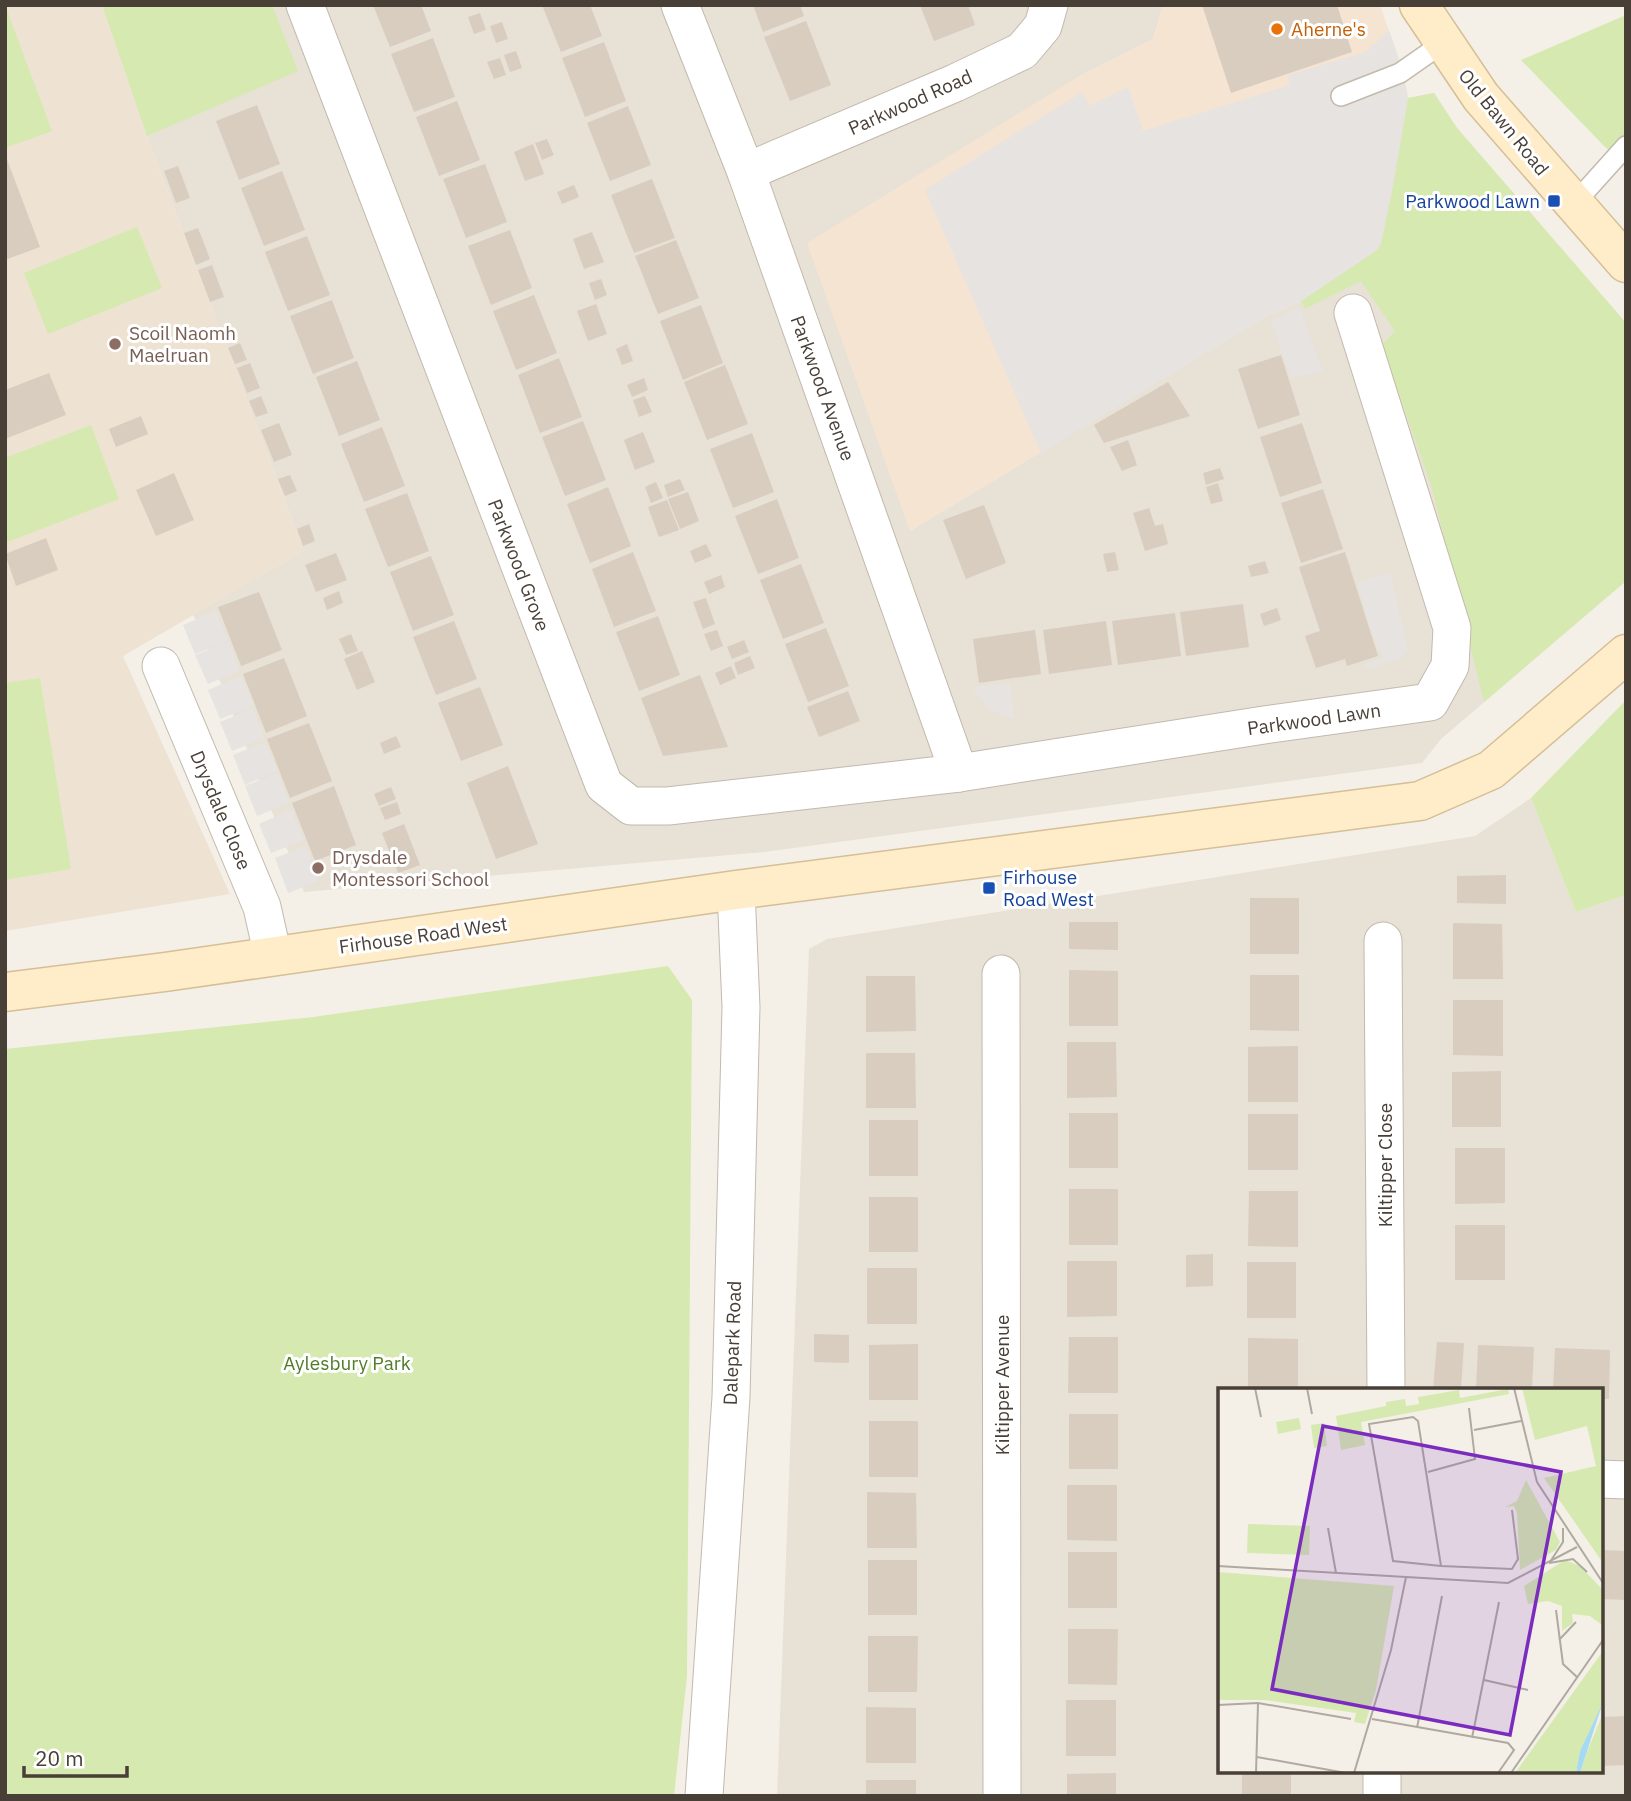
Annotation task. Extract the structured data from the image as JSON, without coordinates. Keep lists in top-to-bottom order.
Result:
{
  "streets": {
    "street": [
      "Parkwood Road",
      "Old Bawn Road",
      "Parkwood Avenue",
      "Parkwood Grove",
      "Parkwood Lawn",
      "Drysdale Close",
      "Firhouse Road West",
      "Kiltipper Close",
      "Dalepark Road",
      "Kiltipper Avenue"
    ]
  },
  "crossings": [
    ["Parkwood Road", "Parkwood Avenue"],
    ["Parkwood Avenue", "Parkwood Grove"],
    ["Parkwood Avenue", "Parkwood Lawn"],
    ["Parkwood Grove", "Parkwood Lawn"],
    ["Drysdale Close", "Firhouse Road West"],
    ["Firhouse Road West", "Dalepark Road"]
  ],
  "parks": ["Aylesbury Park"],
  "places": {
    "other": ["Aherne's", "Scoil Naomh Maelruan", "Drysdale Montessori School"],
    "transit": ["Parkwood Lawn", "Firhouse Road West"]
  },
  "scale_bar": "20 m"
}
